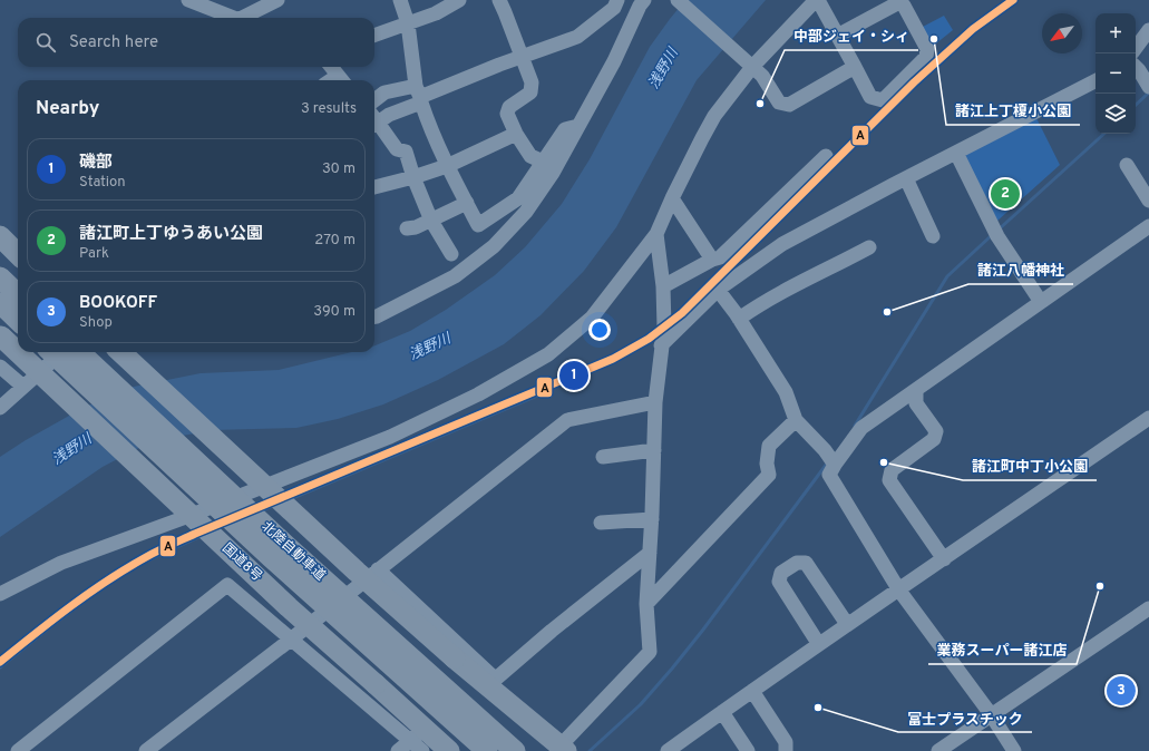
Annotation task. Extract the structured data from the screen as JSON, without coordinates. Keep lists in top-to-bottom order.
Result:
{
  "streets": {
    "highway": ["北陸自動車道", "国道8号"]
  },
  "water": ["浅野川"],
  "places": [
    "諸江上丁榎小公園",
    "中部ジェイ・シィ",
    "諸江八幡神社",
    "諸江町中丁小公園",
    "業務スーパー諸江店",
    "富士プラスチック"
  ],
  "lines": ["transit line A"],
  "north": "bottom left",
  "page": {
    "map_buttons": ["+", "−"],
    "search": "Search here",
    "heading": ["Nearby", "3 results"],
    "list": [
      {
        "mark": "1",
        "name": "磯部",
        "note": "Station",
        "value": "30 m"
      },
      {
        "mark": "2",
        "name": "諸江町上丁ゆうあい公園",
        "note": "Park",
        "value": "270 m"
      },
      {
        "mark": "3",
        "name": "BOOKOFF",
        "note": "Shop",
        "value": "390 m"
      }
    ],
    "pins": ["2", "1", "3"]
  }
}
